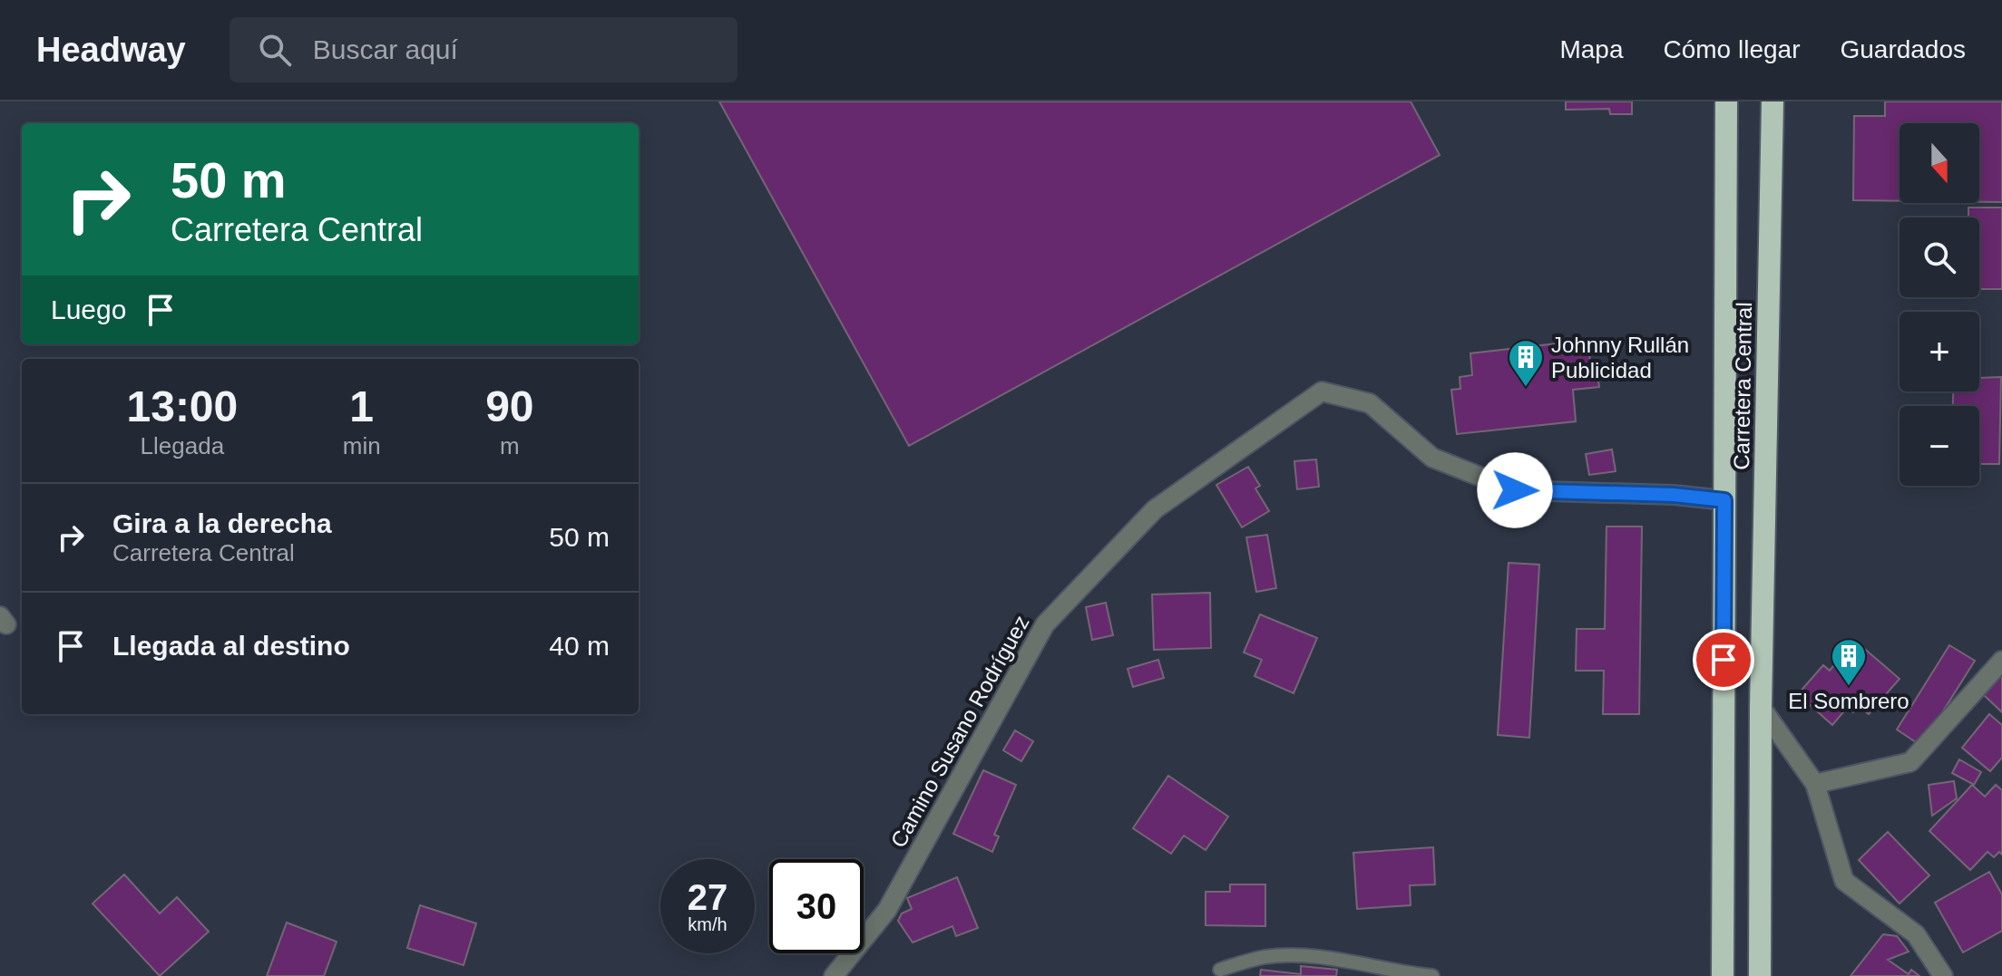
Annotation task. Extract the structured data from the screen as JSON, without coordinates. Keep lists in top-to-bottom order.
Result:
{
  "streets": {
    "highway": ["Carretera Central"],
    "street": ["Camino Susano Rodríguez"]
  },
  "crossings": [
    ["Carretera Central", "Camino Susano Rodríguez"]
  ],
  "places": {
    "building": ["Johnny Rullán Publicidad", "El Sombrero"]
  },
  "north": "bottom",
  "page": {
    "header": "Headway",
    "search": "Buscar aquí",
    "nav": ["Mapa", "Cómo llegar", "Guardados"],
    "map_buttons": ["+", "−"],
    "turn": ["50 m", "Carretera Central"],
    "then": "Luego",
    "eta": [
      "13:00",
      "Llegada",
      "1",
      "min",
      "90",
      "m"
    ],
    "list": [
      {
        "name": "Gira a la derecha",
        "note": "Carretera Central",
        "value": "50 m"
      },
      {
        "name": "Llegada al destino",
        "value": "40 m"
      }
    ],
    "speed": "27 km/h",
    "limit": "30"
  }
}
